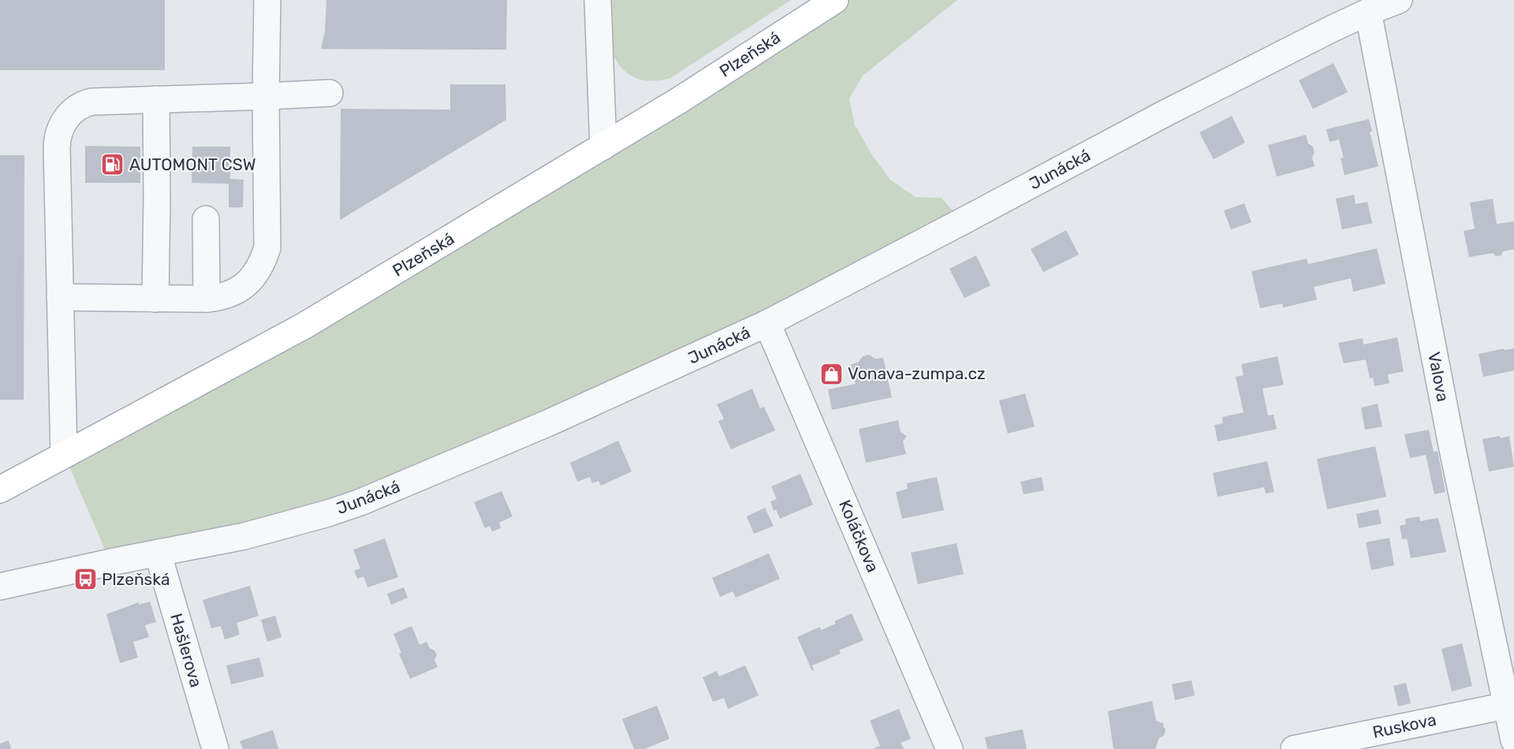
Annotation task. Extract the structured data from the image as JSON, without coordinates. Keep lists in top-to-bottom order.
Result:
{
  "streets": {
    "main road": ["Plzeňská"],
    "street": [
      "Junácká",
      "Valova",
      "Koláčkova",
      "Hašlerova",
      "Ruskova"
    ]
  },
  "crossings": [
    ["Junácká", "Valova"],
    ["Junácká", "Koláčkova"],
    ["Junácká", "Hašlerova"],
    ["Valova", "Ruskova"]
  ],
  "places": {
    "fuel station": ["AUTOMONT CSW"],
    "shop": ["Vonava-zumpa.cz"],
    "bus stop": ["Plzeňská"]
  }
}
